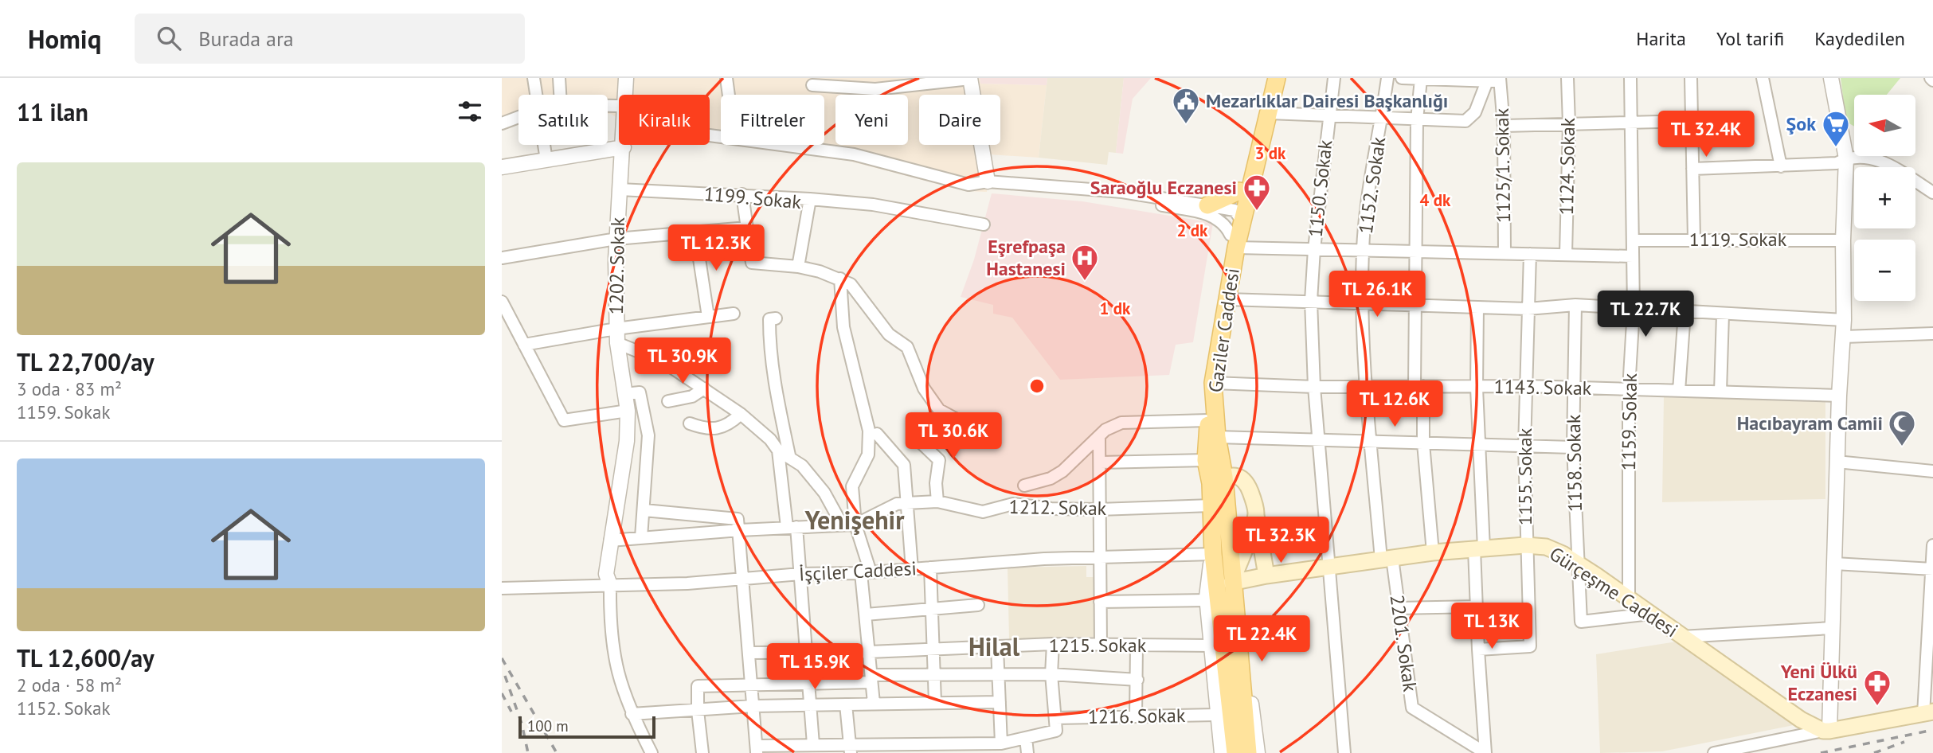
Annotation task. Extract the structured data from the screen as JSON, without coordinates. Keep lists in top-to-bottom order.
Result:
{
  "streets": {
    "main road": ["Gaziler Caddesi", "Gürçeşme Caddesi"],
    "street": [
      "1125/1. Sokak",
      "1124. Sokak",
      "1152. Sokak",
      "1150. Sokak",
      "1199. Sokak",
      "1119. Sokak",
      "1202. Sokak",
      "1143. Sokak",
      "1159. Sokak",
      "1158. Sokak",
      "1155. Sokak",
      "1212. Sokak",
      "İşçiler Caddesi",
      "2201. Sokak",
      "1215. Sokak",
      "1216. Sokak"
    ]
  },
  "crossings": [
    ["1152. Sokak", "1143. Sokak"],
    ["1152. Sokak", "Gürçeşme Caddesi"],
    ["1152. Sokak", "2201. Sokak"],
    ["1150. Sokak", "1143. Sokak"],
    ["1150. Sokak", "Gürçeşme Caddesi"],
    ["1199. Sokak", "1202. Sokak"],
    ["1119. Sokak", "1159. Sokak"],
    ["1202. Sokak", "1212. Sokak"],
    ["1202. Sokak", "İşçiler Caddesi"],
    ["Gaziler Caddesi", "1143. Sokak"],
    ["Gaziler Caddesi", "1212. Sokak"],
    ["Gaziler Caddesi", "İşçiler Caddesi"],
    ["Gaziler Caddesi", "Gürçeşme Caddesi"],
    ["1143. Sokak", "1159. Sokak"],
    ["1143. Sokak", "1158. Sokak"],
    ["1143. Sokak", "1155. Sokak"],
    ["1159. Sokak", "Gürçeşme Caddesi"],
    ["1158. Sokak", "Gürçeşme Caddesi"],
    ["1155. Sokak", "Gürçeşme Caddesi"],
    ["Gürçeşme Caddesi", "2201. Sokak"]
  ],
  "districts": ["Yenişehir", "Hilal"],
  "places": {
    "public building": ["Mezarlıklar Dairesi Başkanlığı"],
    "supermarket": ["Şok"],
    "pharmacy": ["Saraoğlu Eczanesi", "Yeni Ülkü Eczanesi"],
    "hospital": ["Eşrefpaşa Hastanesi"],
    "mosque": ["Hacıbayram Camii"]
  },
  "scale_bar": "100 m",
  "north": "left",
  "page": {
    "header": "Homiq",
    "search": "Burada ara",
    "nav": ["Harita", "Yol tarifi", "Kaydedilen"],
    "heading": "11 ilan",
    "map_buttons": ["+", "−"],
    "chip": [
      "Satılık",
      "Kiralık",
      "Filtreler",
      "Yeni",
      "Daire"
    ],
    "price": [
      "TL 32.4K",
      "TL 12.3K",
      "TL 26.1K",
      "TL 22.7K",
      "TL 30.9K",
      "TL 12.6K",
      "TL 30.6K",
      "TL 32.3K",
      "TL 13K",
      "TL 22.4K",
      "TL 15.9K"
    ],
    "list": [
      {
        "name": "TL 22,700/ay",
        "note": "3 oda · 83 m² · 1159. Sokak"
      },
      {
        "name": "TL 12,600/ay",
        "note": "2 oda · 58 m² · 1152. Sokak"
      }
    ],
    "scale": "100 m"
  },
  "rings": [
    "3 dk",
    "4 dk",
    "2 dk",
    "1 dk"
  ]
}
